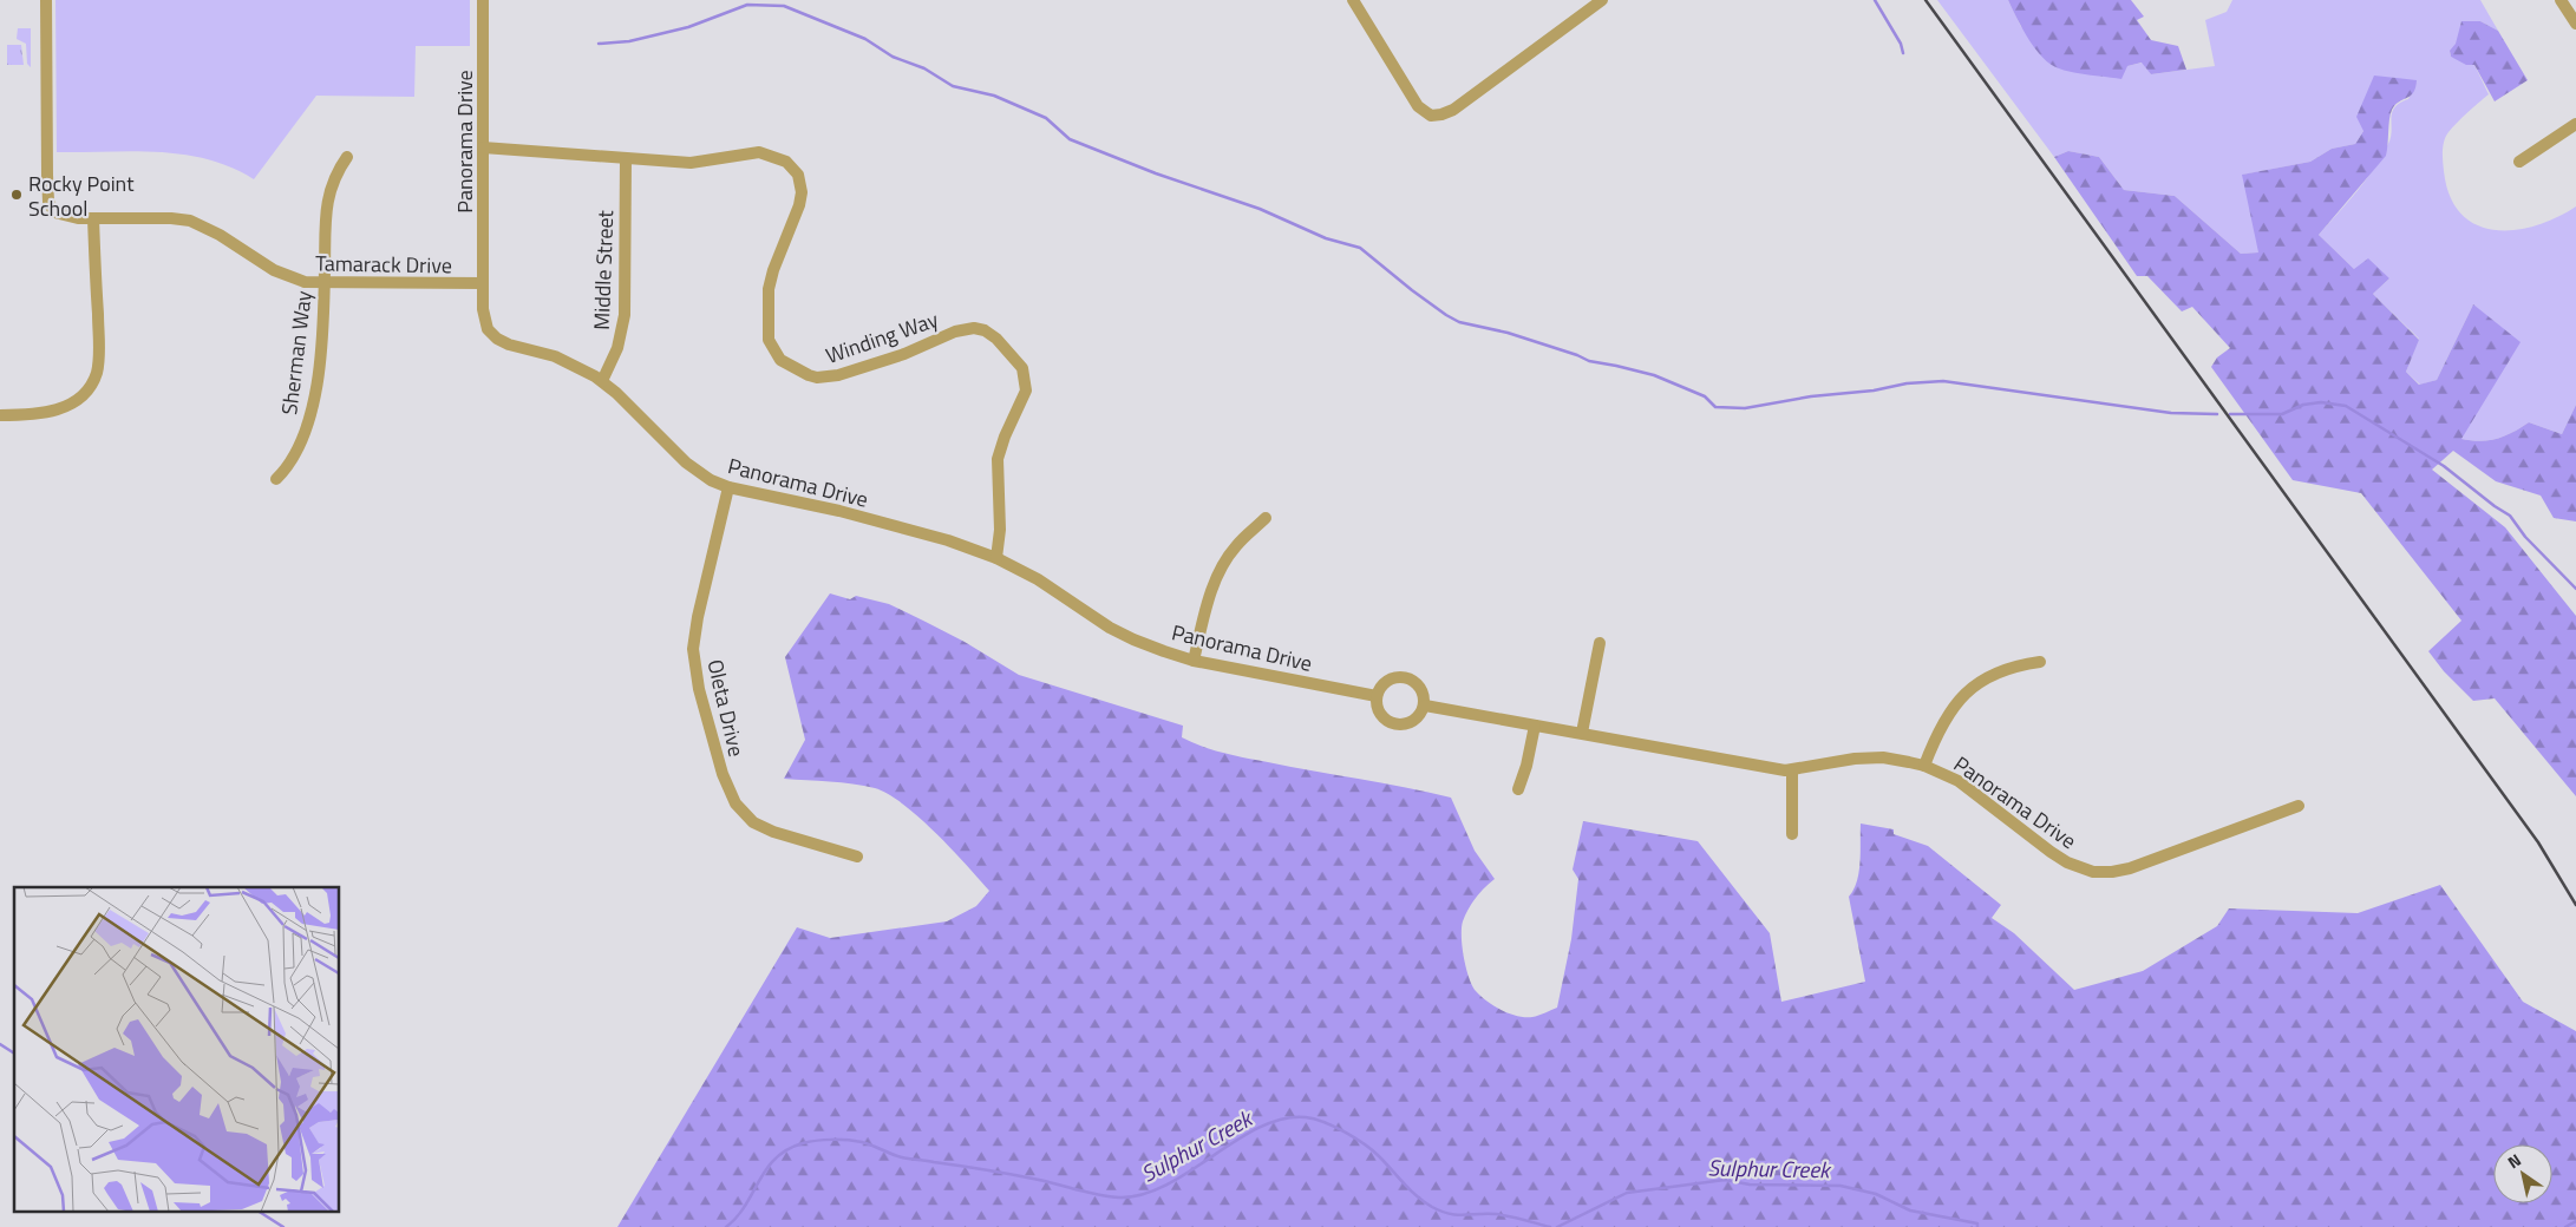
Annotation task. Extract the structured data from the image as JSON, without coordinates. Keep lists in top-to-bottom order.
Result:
{
  "streets": {
    "street": [
      "Panorama Drive",
      "Tamarack Drive",
      "Middle Street",
      "Winding Way",
      "Sherman Way",
      "Oleta Drive"
    ]
  },
  "crossings": [
    ["Panorama Drive", "Tamarack Drive"],
    ["Panorama Drive", "Middle Street"],
    ["Panorama Drive", "Winding Way"],
    ["Panorama Drive", "Oleta Drive"],
    ["Tamarack Drive", "Sherman Way"],
    ["Middle Street", "Winding Way"]
  ],
  "water": ["Sulphur Creek"],
  "places": ["Rocky Point School"],
  "north": "top left"
}
